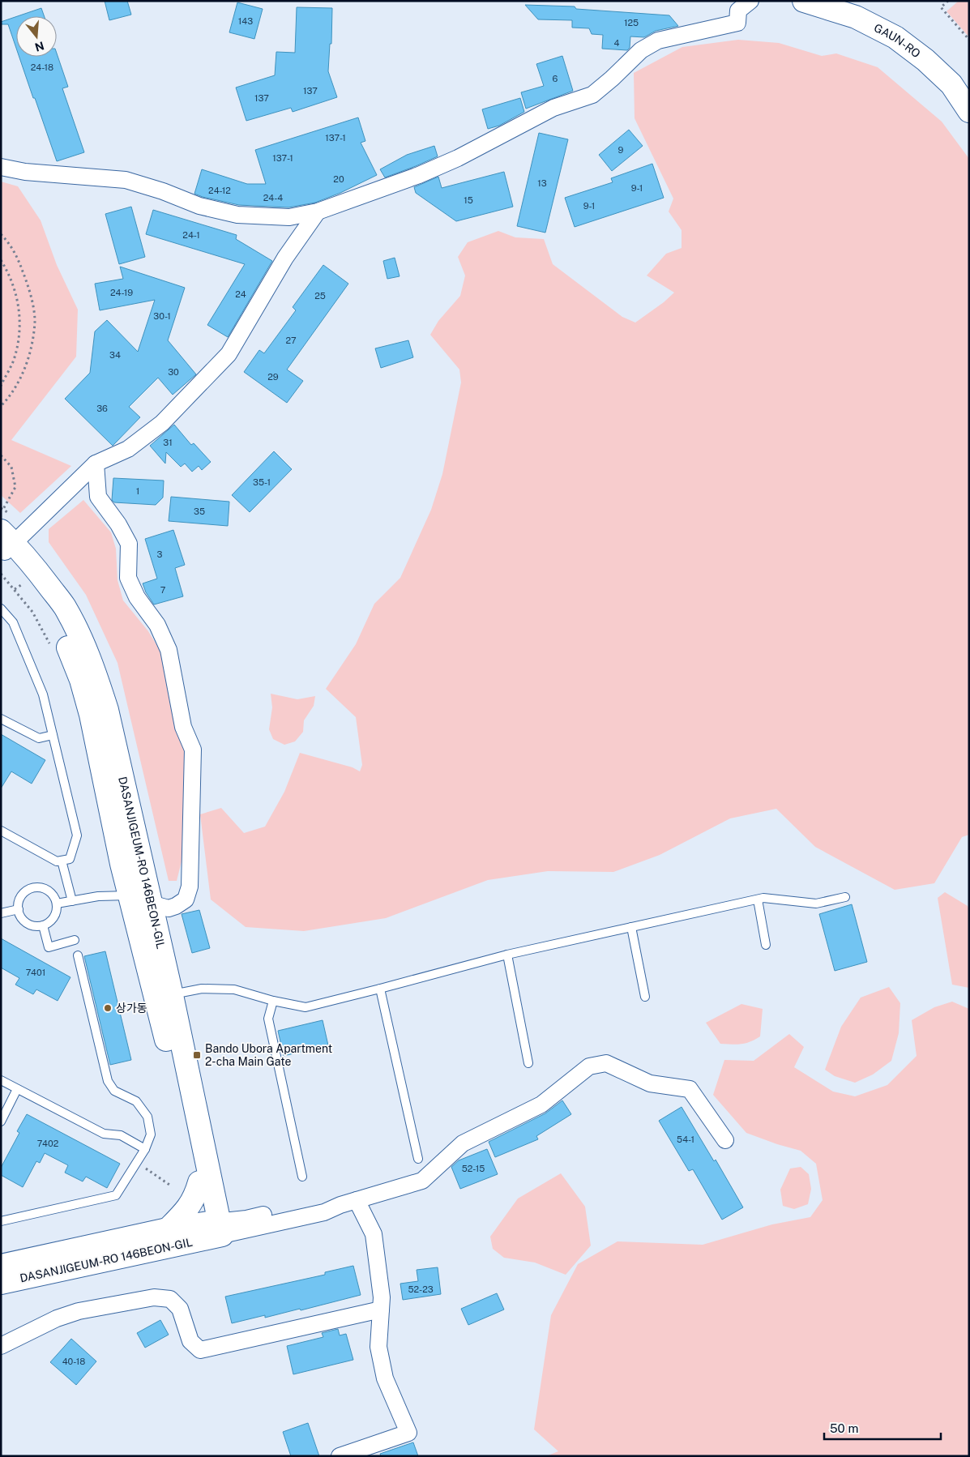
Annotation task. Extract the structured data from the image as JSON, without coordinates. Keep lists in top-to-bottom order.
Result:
{
  "streets": {
    "street": ["GAUN-RO", "DASANJIGEUM-RO 146BEON-GIL"]
  },
  "places": {
    "other": ["상가동"],
    "transit": ["Bando Ubora Apartment 2-cha Main Gate"]
  },
  "house_numbers": [
    "143",
    "125",
    "4",
    "24-18",
    "6",
    "137",
    "137",
    "137-1",
    "9",
    "137-1",
    "20",
    "13",
    "9-1",
    "24-12",
    "24-4",
    "15",
    "9-1",
    "24-1",
    "24-19",
    "24",
    "25",
    "30-1",
    "27",
    "34",
    "30",
    "29",
    "36",
    "31",
    "35-1",
    "1",
    "35",
    "3",
    "7",
    "7401",
    "54-1",
    "7402",
    "52-15",
    "52-23",
    "40-18"
  ],
  "scale_bar": "50 m",
  "north": "bottom"
}
